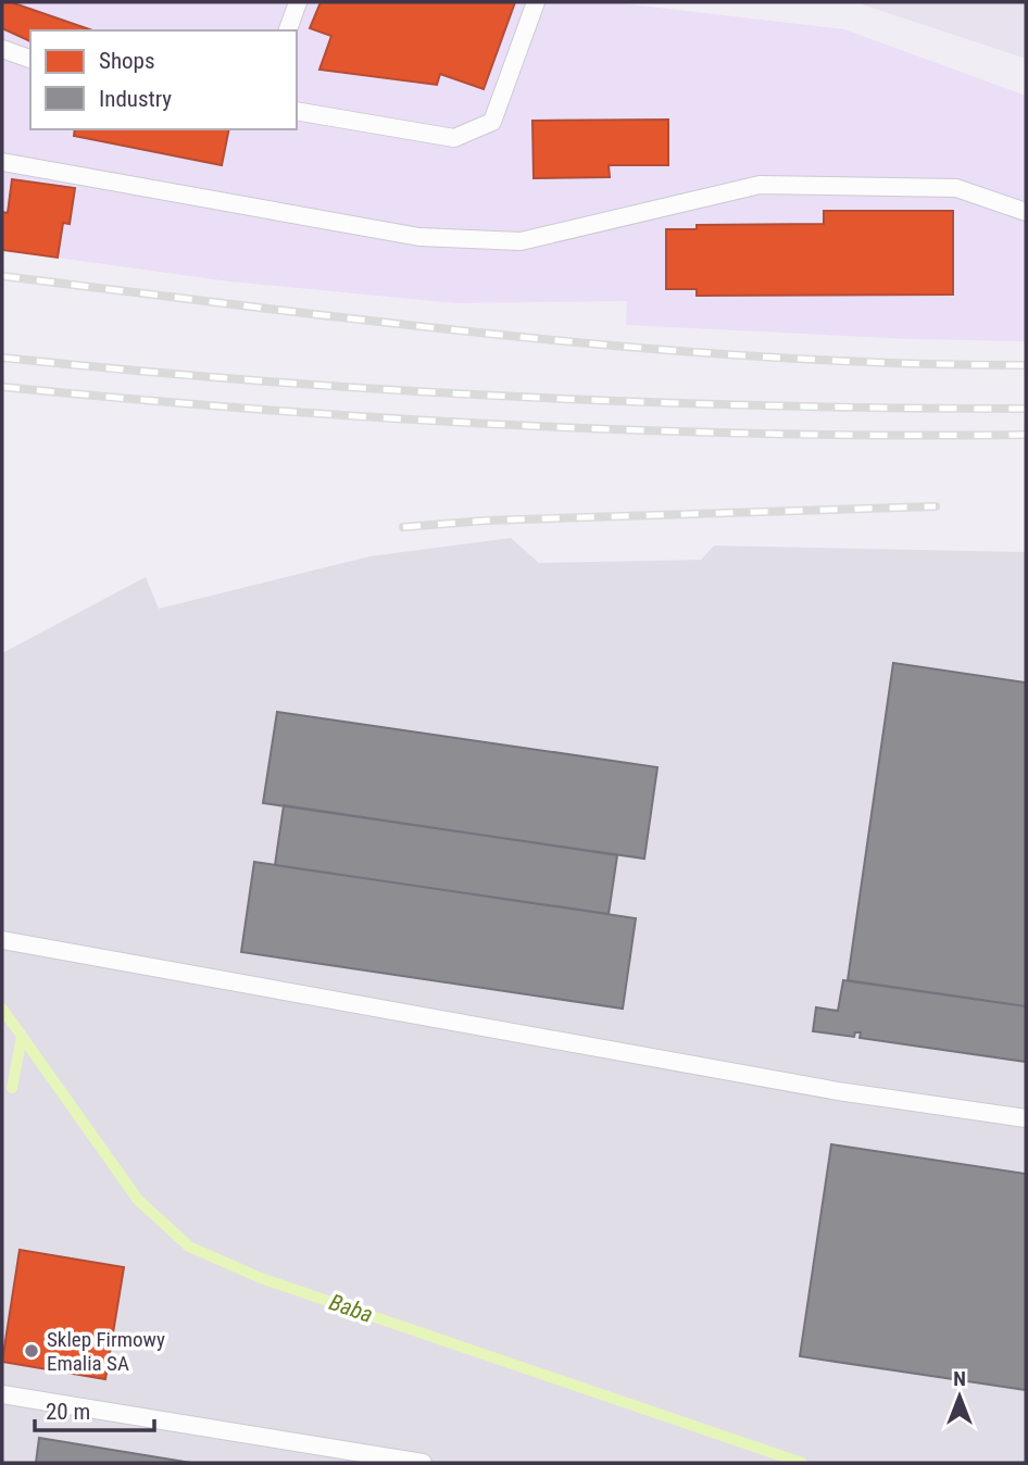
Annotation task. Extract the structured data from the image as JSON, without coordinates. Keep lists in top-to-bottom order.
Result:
{
  "water": ["Baba"],
  "places": ["Sklep Firmowy Emalia SA"],
  "legend": ["Shops", "Industry"],
  "scale_bar": "20 m",
  "north": "top"
}
